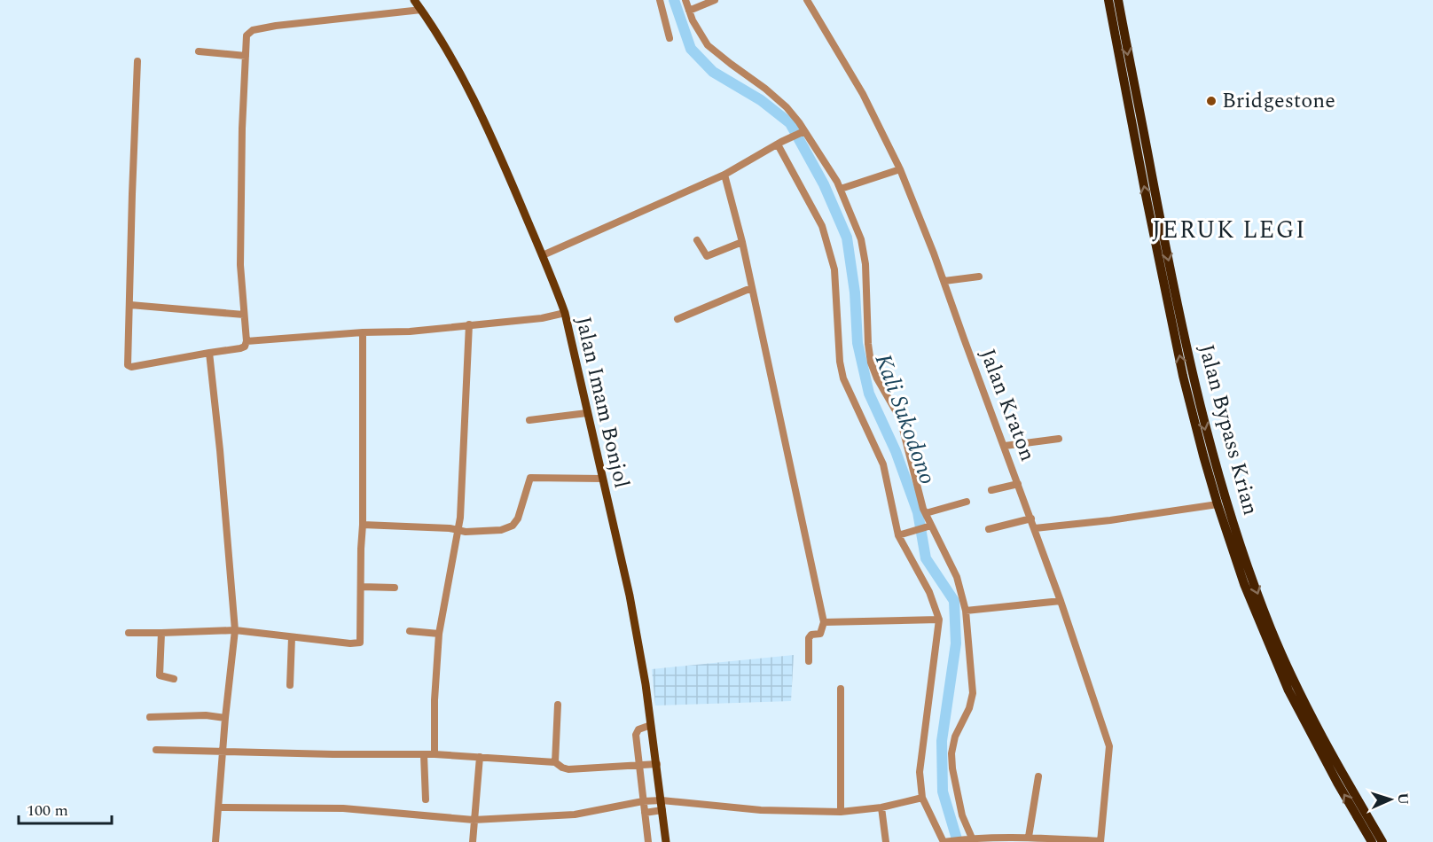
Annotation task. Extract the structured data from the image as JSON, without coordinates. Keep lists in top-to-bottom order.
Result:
{
  "streets": {
    "highway": ["Jalan Bypass Krian"],
    "main road": ["Jalan Imam Bonjol"],
    "street": ["Jalan Kraton"]
  },
  "districts": ["JERUK LEGI"],
  "water": ["Kali Sukodono"],
  "places": ["Bridgestone"],
  "scale_bar": "100 m",
  "north": "right"
}
